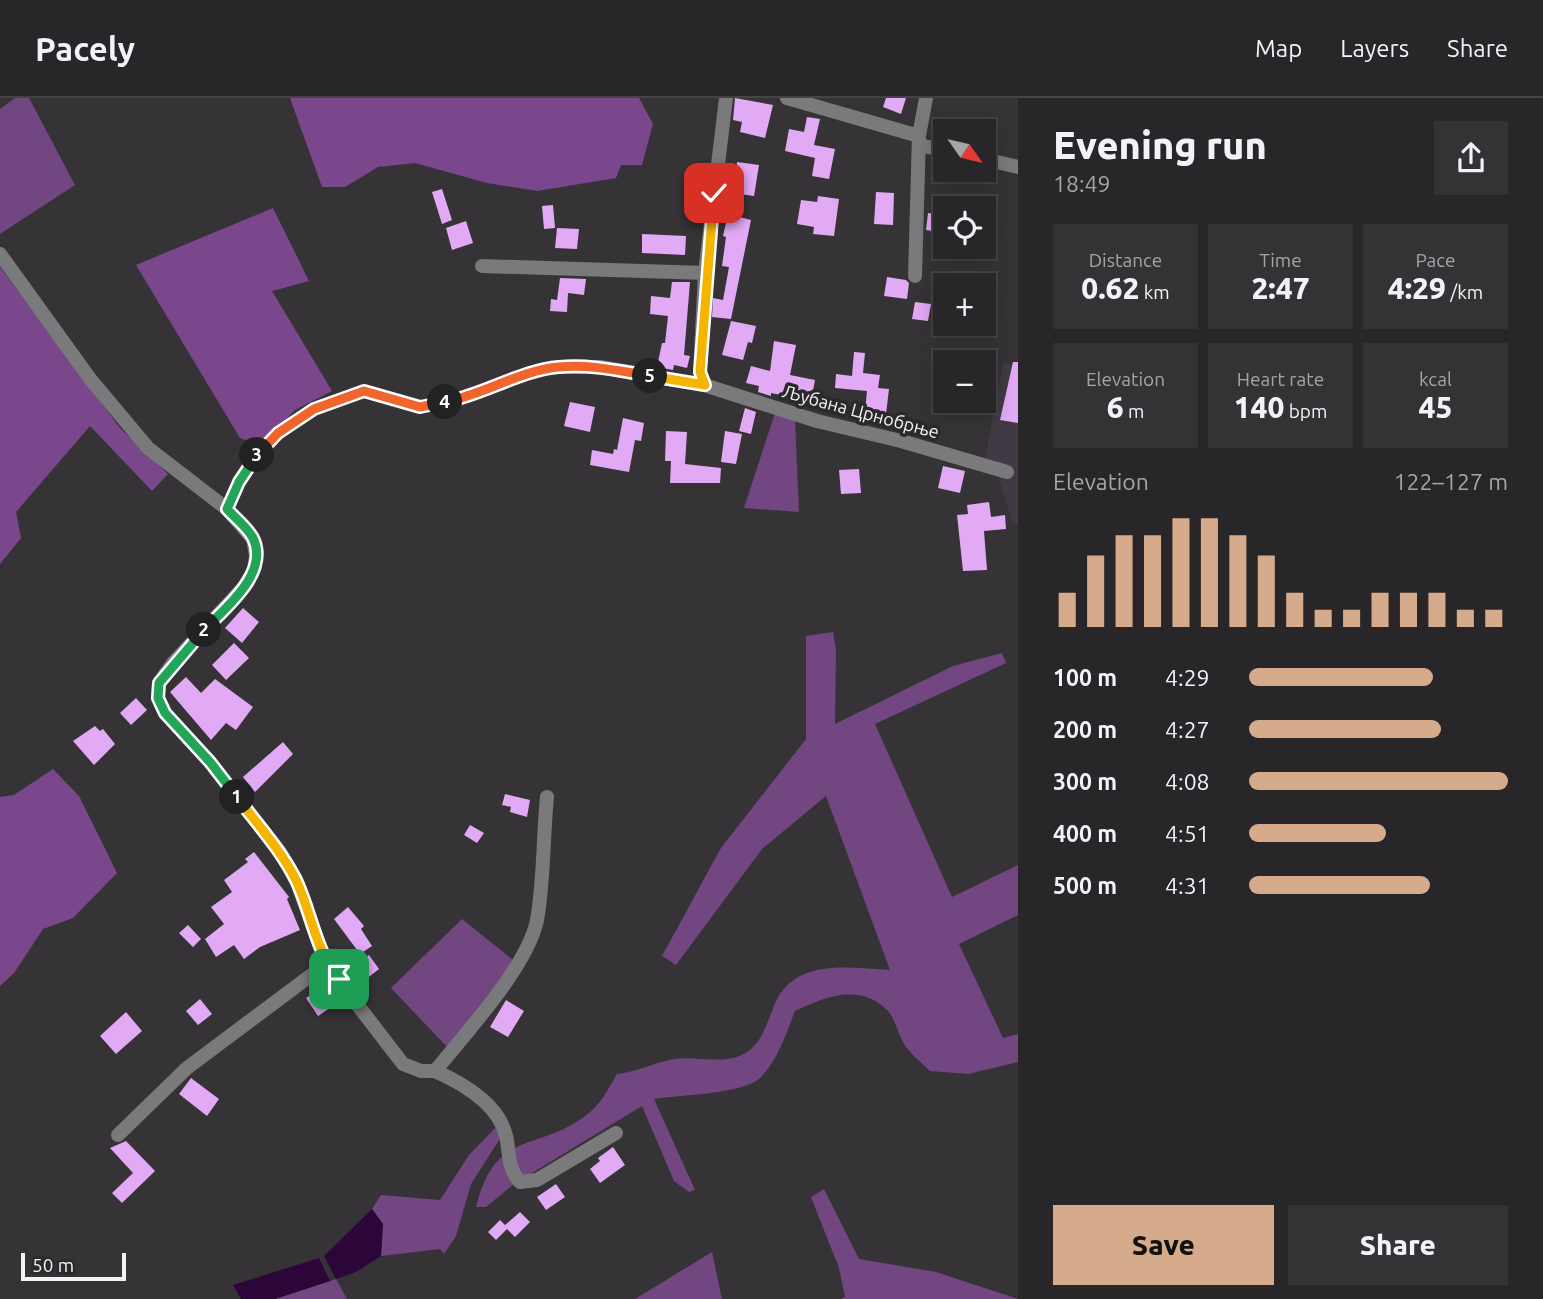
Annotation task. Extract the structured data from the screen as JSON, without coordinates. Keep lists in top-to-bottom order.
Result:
{
  "streets": {
    "street": ["Љубана Црнобрње"]
  },
  "scale_bar": "50 m",
  "north": "bottom right",
  "page": {
    "header": "Pacely",
    "nav": ["Map", "Layers", "Share"],
    "heading": ["Evening run", "18:49"],
    "map_buttons": ["+", "−"],
    "stats": [
      ["Distance", "0.62 km"],
      ["Time", "2:47"],
      ["Pace", "4:29 /km"],
      ["Elevation", "6 m"],
      ["Heart rate", "140 bpm"],
      ["kcal", "45"]
    ],
    "pins": [
      "5",
      "4",
      "3",
      "2",
      "1"
    ],
    "chart": ["Elevation", "122–127 m"],
    "list": [
      {
        "name": "100 m",
        "note": "4:29"
      },
      {
        "name": "200 m",
        "note": "4:27"
      },
      {
        "name": "300 m",
        "note": "4:08"
      },
      {
        "name": "400 m",
        "note": "4:51"
      },
      {
        "name": "500 m",
        "note": "4:31"
      }
    ],
    "buttons": ["Save", "Share"],
    "scale": "50 m"
  }
}
